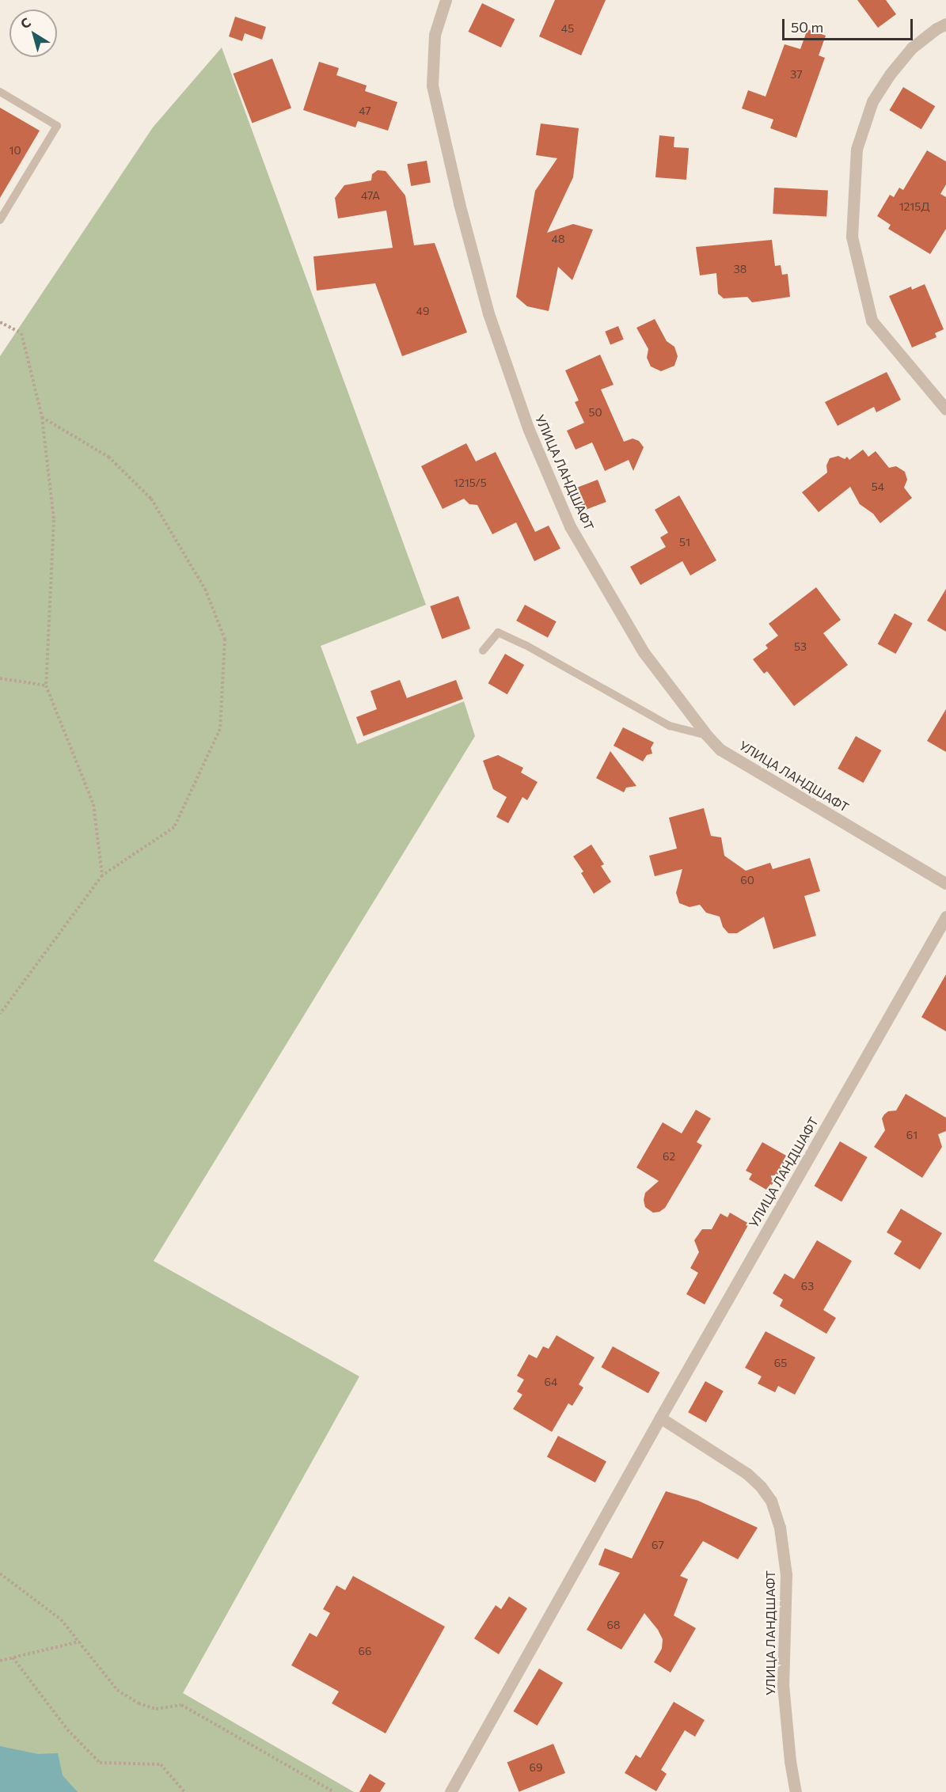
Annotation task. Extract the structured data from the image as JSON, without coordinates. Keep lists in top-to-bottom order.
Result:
{
  "streets": {
    "street": ["УЛИЦА ЛАНДШАФТ"]
  },
  "house_numbers": [
    "45",
    "37",
    "47",
    "10",
    "47А",
    "1215Д",
    "48",
    "38",
    "49",
    "50",
    "1215/5",
    "54",
    "51",
    "53",
    "60",
    "61",
    "62",
    "63",
    "65",
    "64",
    "67",
    "68",
    "66",
    "69"
  ],
  "scale_bar": "50 m",
  "north": "top left"
}
